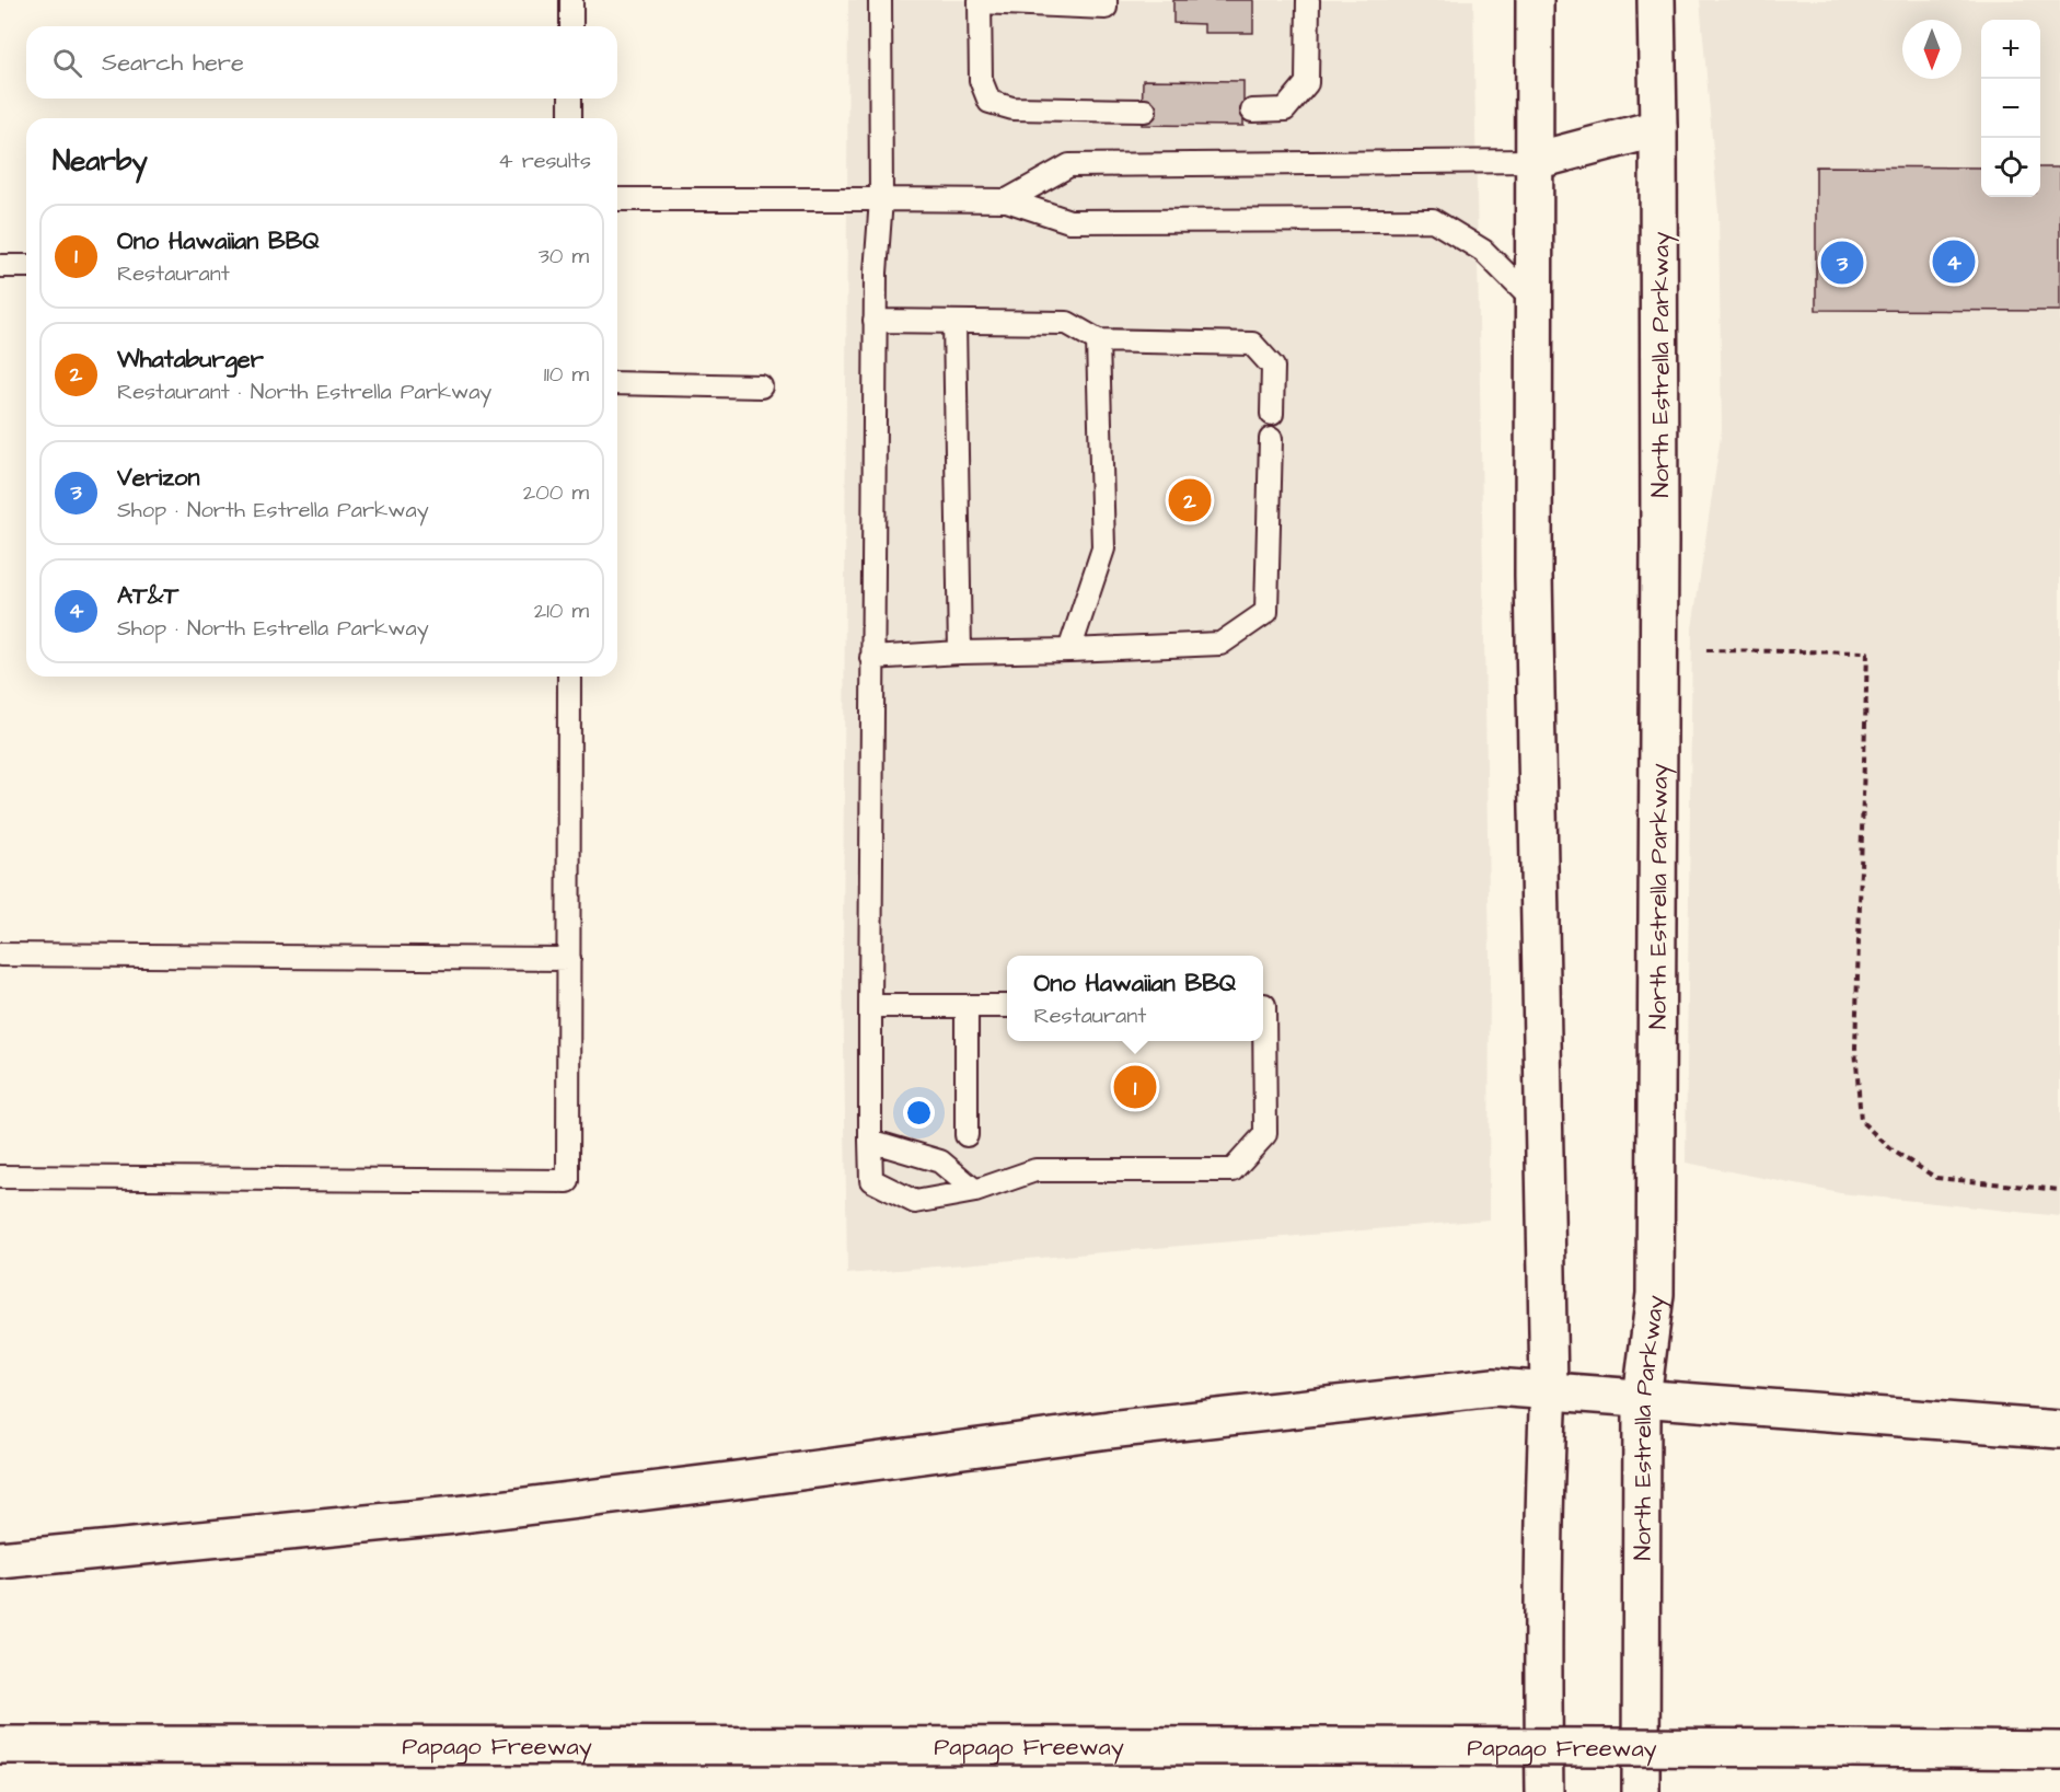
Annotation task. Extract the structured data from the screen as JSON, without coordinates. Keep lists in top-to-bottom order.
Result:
{
  "streets": {
    "main road": ["North Estrella Parkway", "Papago Freeway"]
  },
  "north": "bottom",
  "page": {
    "map_buttons": ["+", "−"],
    "search": "Search here",
    "heading": ["Nearby", "4 results"],
    "list": [
      {
        "mark": "1",
        "name": "Ono Hawaiian BBQ",
        "note": "Restaurant",
        "value": "30 m"
      },
      {
        "mark": "2",
        "name": "Whataburger",
        "note": "Restaurant · North Estrella Parkway",
        "value": "110 m"
      },
      {
        "mark": "3",
        "name": "Verizon",
        "note": "Shop · North Estrella Parkway",
        "value": "200 m"
      },
      {
        "mark": "4",
        "name": "AT&T",
        "note": "Shop · North Estrella Parkway",
        "value": "210 m"
      }
    ],
    "pins": [
      "4",
      "3",
      "2",
      "1"
    ],
    "popup": ["Ono Hawaiian BBQ", "Restaurant"]
  }
}
